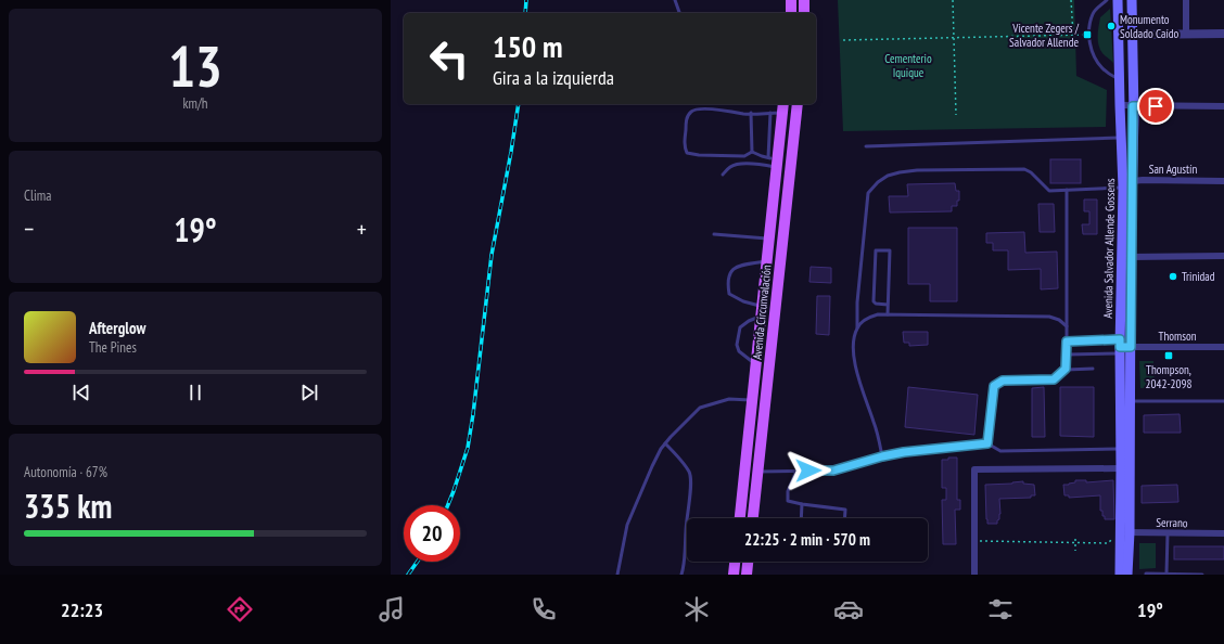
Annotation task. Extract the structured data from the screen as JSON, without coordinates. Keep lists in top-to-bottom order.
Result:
{
  "streets": {
    "main road": ["Avenida Salvador Allende Gossens", "Avenida Circunvalación"],
    "street": ["San Agustín", "Thomson", "Serrano"]
  },
  "crossings": [
    ["San Agustín", "Avenida Salvador Allende Gossens"],
    ["Avenida Salvador Allende Gossens", "Thomson"],
    ["Avenida Salvador Allende Gossens", "Serrano"]
  ],
  "parks": ["Cementerio Iquique"],
  "places": {
    "other": ["Monumento Soldado Caído", "Trinidad"],
    "transit": ["Vicente Zegers / Salvador Allende", "Thompson, 2042-2098"]
  },
  "page": {
    "tile": [
      ["13", "km/h"],
      "Clima",
      ["Autonomía · 67%", "335 km"]
    ],
    "turn": ["150 m", "Gira a la izquierda"],
    "heat": ["−", "19°", "+"],
    "song": ["Afterglow", "The Pines"],
    "limit": "20",
    "trip": "22:25 · 2 min · 570 m",
    "tabs": ["22:23", "19°"]
  }
}
